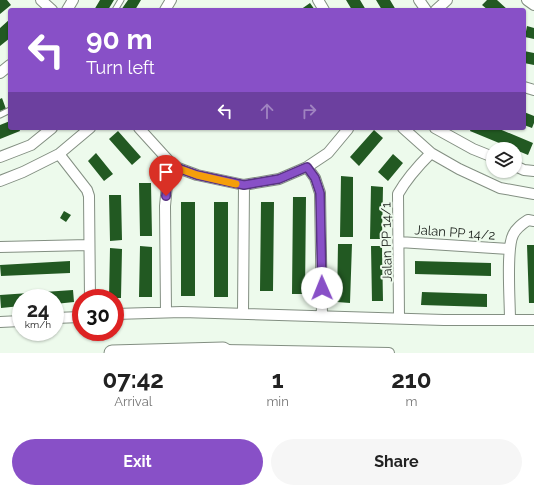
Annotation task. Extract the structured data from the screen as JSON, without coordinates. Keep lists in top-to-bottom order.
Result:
{
  "streets": {
    "street": ["Jalan PP 14/2", "Jalan PP 14/1"]
  },
  "crossings": [
    ["Jalan PP 14/2", "Jalan PP 14/1"]
  ],
  "page": {
    "turn": ["90 m", "Turn left"],
    "speed": "24 km/h",
    "limit": "30",
    "eta": [
      "07:42",
      "Arrival",
      "1",
      "min",
      "210",
      "m"
    ],
    "buttons": ["Exit", "Share"]
  }
}
